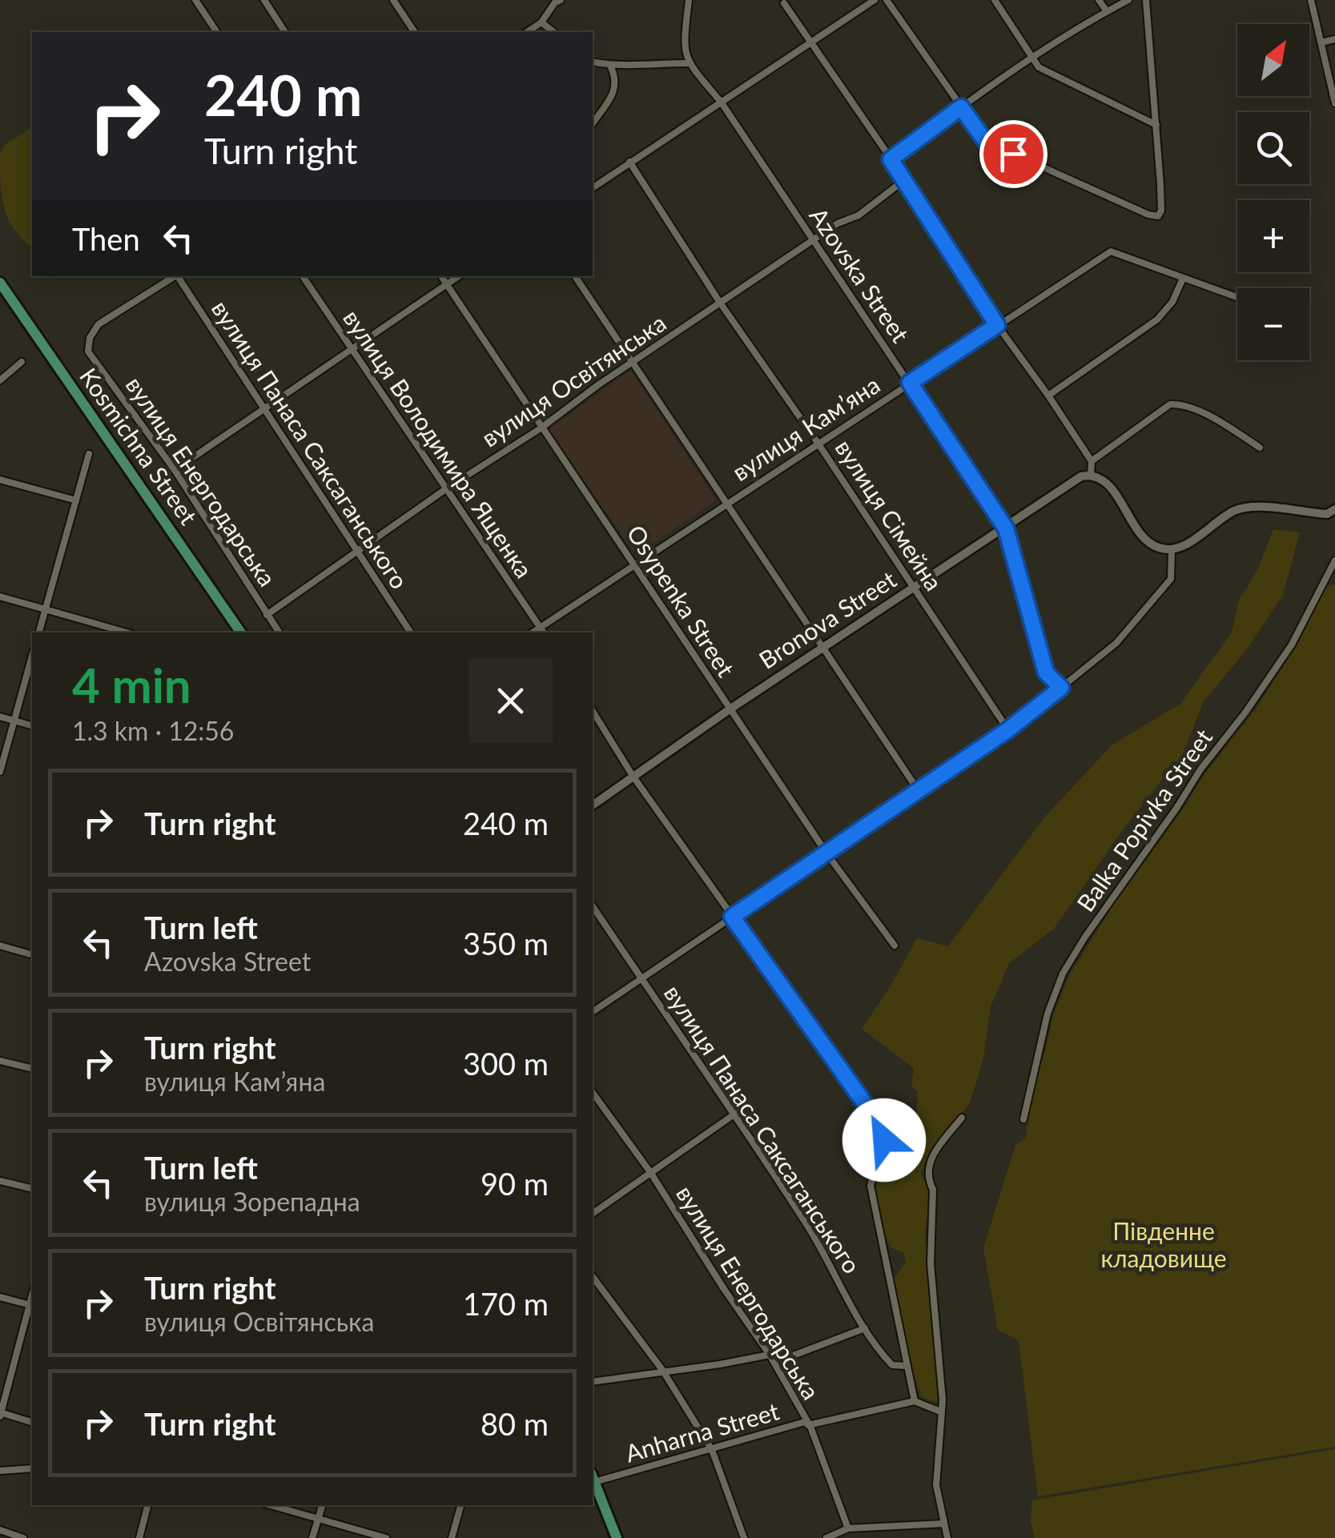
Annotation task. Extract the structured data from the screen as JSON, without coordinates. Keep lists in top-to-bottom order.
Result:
{
  "streets": {
    "main road": ["Kosmichna Street"],
    "street": [
      "Azovska Street",
      "вулиця Освітянська",
      "вулиця Кам’яна",
      "вулиця Володимира Ященка",
      "вулиця Панаса Саксаганського",
      "вулиця Енергодарська",
      "вулиця Сімейна",
      "Osypenka Street",
      "Bronova Street",
      "Balka Popivka Street",
      "Anharna Street"
    ]
  },
  "crossings": [
    ["Azovska Street", "вулиця Освітянська"],
    ["Azovska Street", "вулиця Кам’яна"],
    ["Azovska Street", "Bronova Street"],
    ["вулиця Освітянська", "вулиця Володимира Ященка"],
    ["вулиця Освітянська", "вулиця Панаса Саксаганського"],
    ["вулиця Освітянська", "вулиця Енергодарська"],
    ["вулиця Освітянська", "вулиця Сімейна"],
    ["вулиця Освітянська", "Osypenka Street"],
    ["вулиця Кам’яна", "вулиця Володимира Ященка"],
    ["вулиця Кам’яна", "вулиця Сімейна"],
    ["вулиця Кам’яна", "Osypenka Street"],
    ["вулиця Енергодарська", "Anharna Street"],
    ["вулиця Сімейна", "Bronova Street"],
    ["Osypenka Street", "Bronova Street"]
  ],
  "parks": ["Південне кладовище"],
  "north": "top right",
  "page": {
    "map_buttons": ["+", "−"],
    "turn": ["240 m", "Turn right"],
    "then": "Then",
    "heading": ["4 min", "1.3 km · 12:56"],
    "list": [
      {
        "name": "Turn right",
        "value": "240 m"
      },
      {
        "name": "Turn left",
        "note": "Azovska Street",
        "value": "350 m"
      },
      {
        "name": "Turn right",
        "note": "вулиця Кам’яна",
        "value": "300 m"
      },
      {
        "name": "Turn left",
        "note": "вулиця Зорепадна",
        "value": "90 m"
      },
      {
        "name": "Turn right",
        "note": "вулиця Освітянська",
        "value": "170 m"
      },
      {
        "name": "Turn right",
        "value": "80 m"
      }
    ]
  }
}
